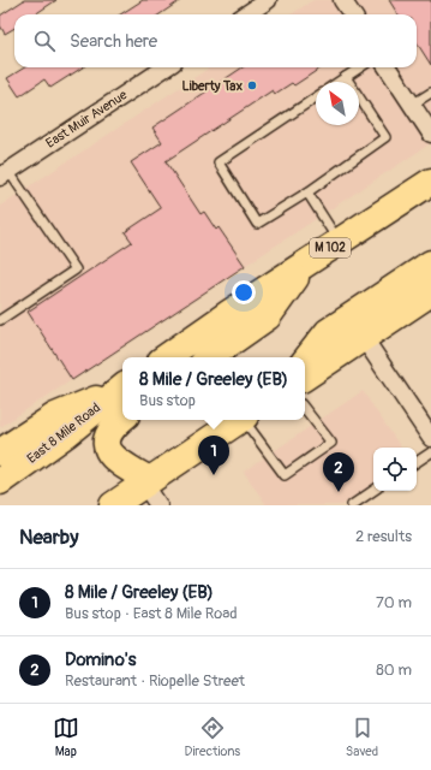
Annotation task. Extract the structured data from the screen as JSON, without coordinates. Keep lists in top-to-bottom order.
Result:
{
  "streets": {
    "highway": ["M 102", "East 8 Mile Road"],
    "street": ["East Muir Avenue"]
  },
  "places": ["Liberty Tax"],
  "north": "top left",
  "page": {
    "search": "Search here",
    "popup": ["8 Mile / Greeley (EB)", "Bus stop"],
    "pins": ["1", "2"],
    "heading": ["Nearby", "2 results"],
    "list": [
      {
        "mark": "1",
        "name": "8 Mile / Greeley (EB)",
        "note": "Bus stop · East 8 Mile Road",
        "value": "70 m"
      },
      {
        "mark": "2",
        "name": "Domino's",
        "note": "Restaurant · Riopelle Street",
        "value": "80 m"
      }
    ],
    "nav": ["Map", "Directions", "Saved"]
  }
}
